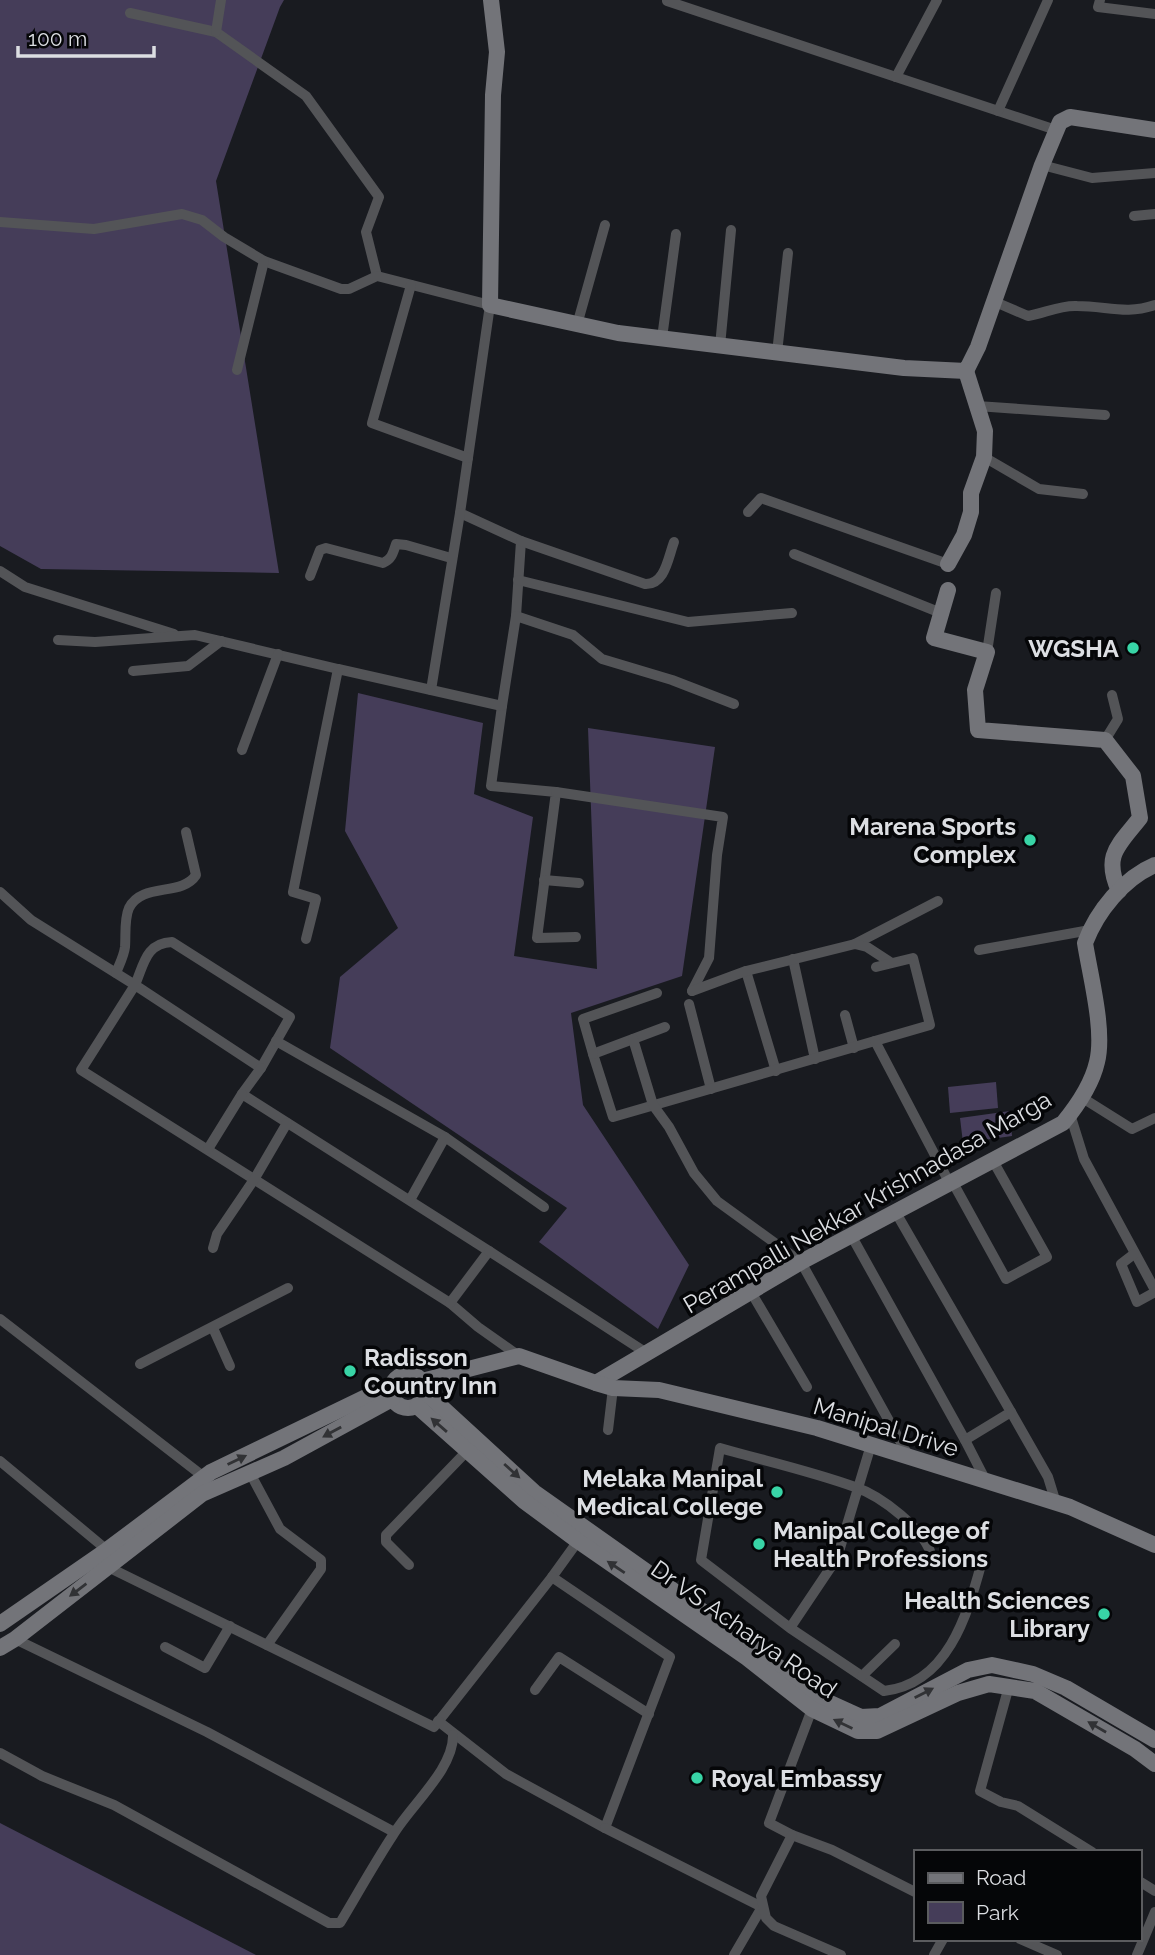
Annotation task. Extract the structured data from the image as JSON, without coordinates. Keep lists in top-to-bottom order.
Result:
{
  "streets": {
    "street": ["Perampalli Nekkar Krishnadasa Marga", "Manipal Drive", "Dr VS Acharya Road"]
  },
  "crossings": [
    ["Perampalli Nekkar Krishnadasa Marga", "Manipal Drive"]
  ],
  "places": [
    "WGSHA",
    "Marena Sports Complex",
    "Radisson Country Inn",
    "Melaka Manipal Medical College",
    "Manipal College of Health Professions",
    "Health Sciences Library",
    "Royal Embassy"
  ],
  "legend": ["Road", "Park"],
  "scale_bar": "100 m"
}
